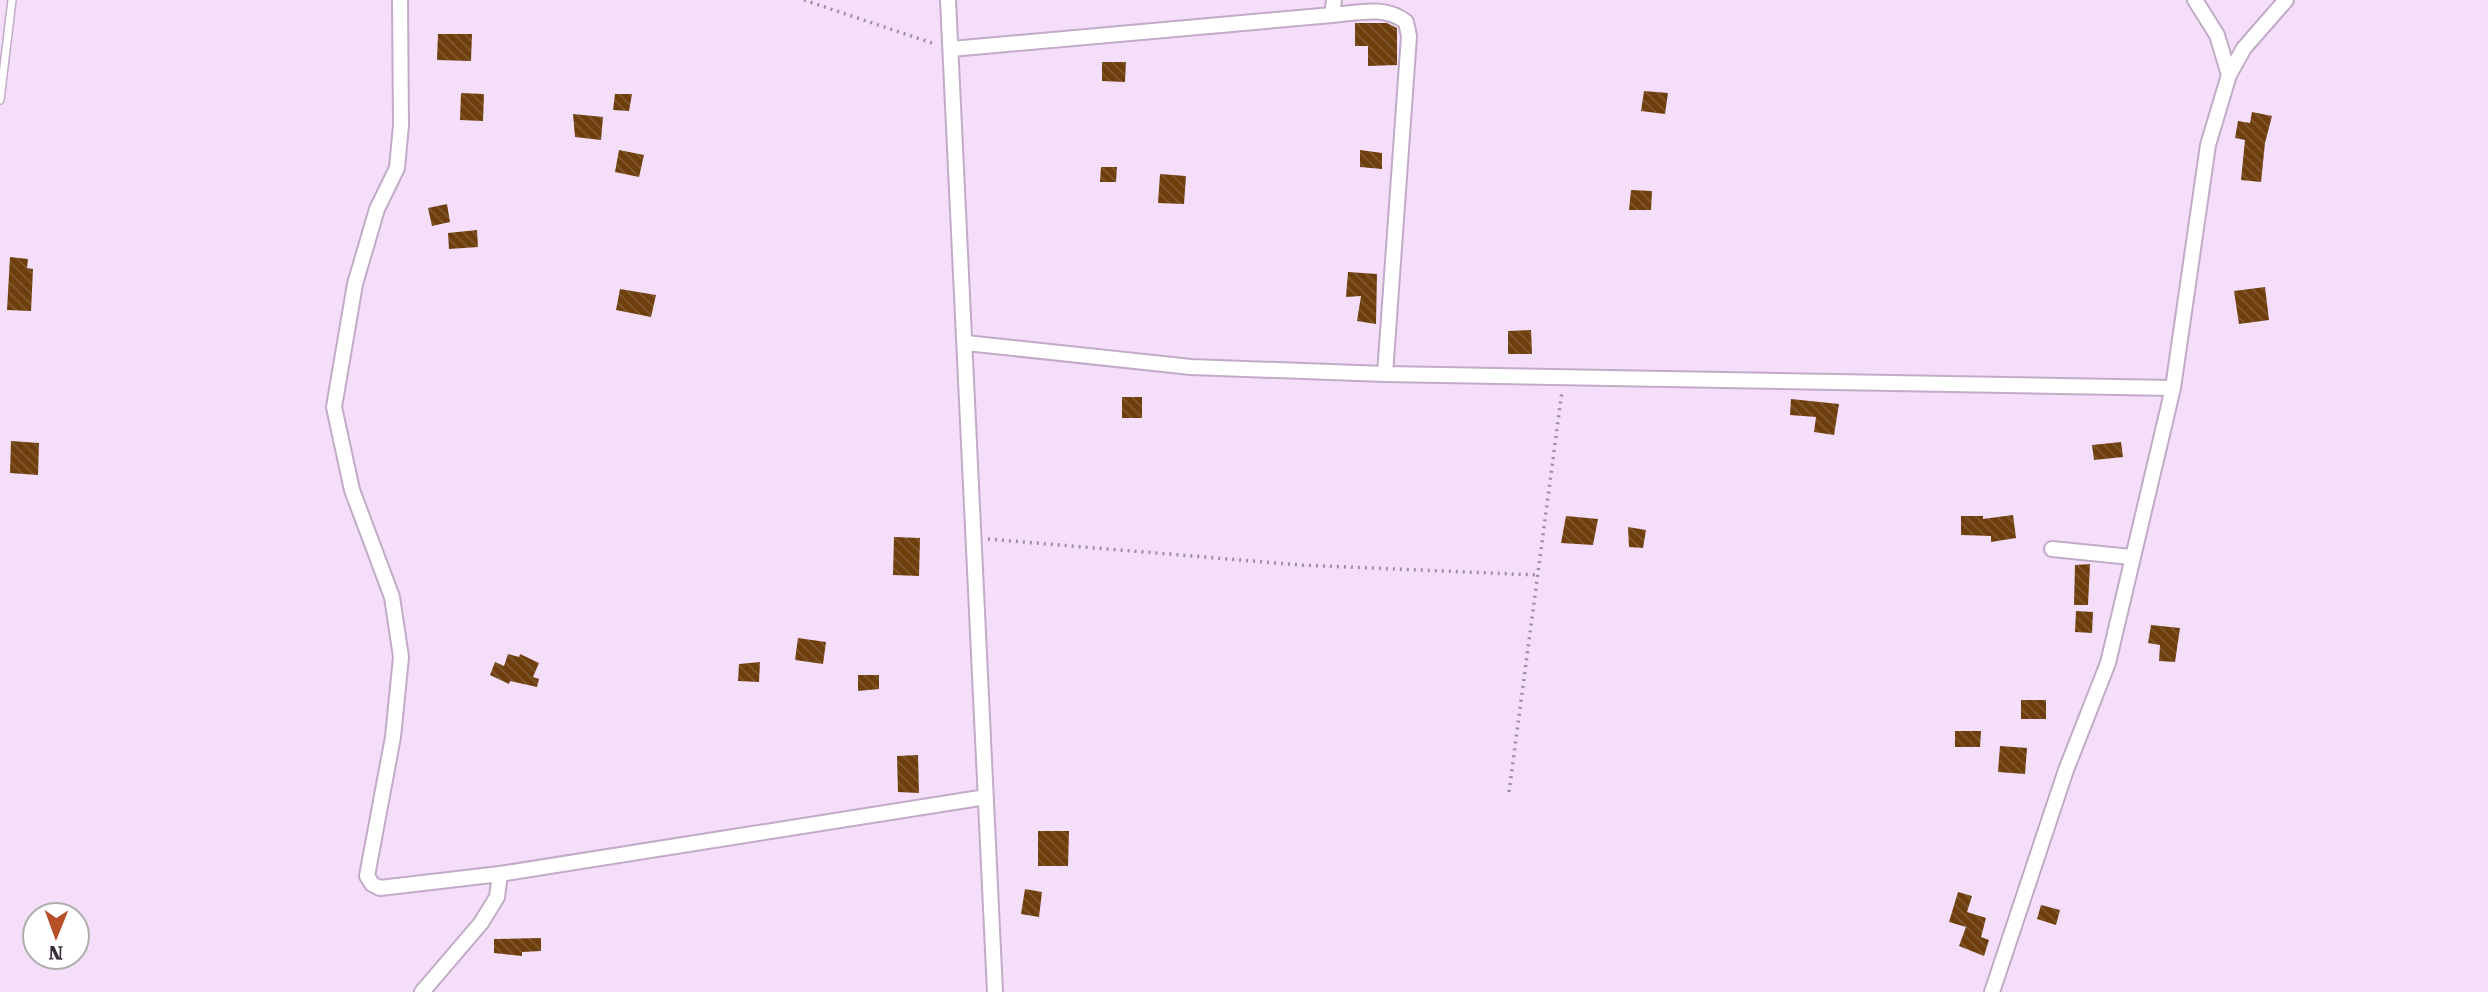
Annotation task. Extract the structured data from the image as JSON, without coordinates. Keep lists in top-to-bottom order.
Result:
{
  "north": "bottom"
}
